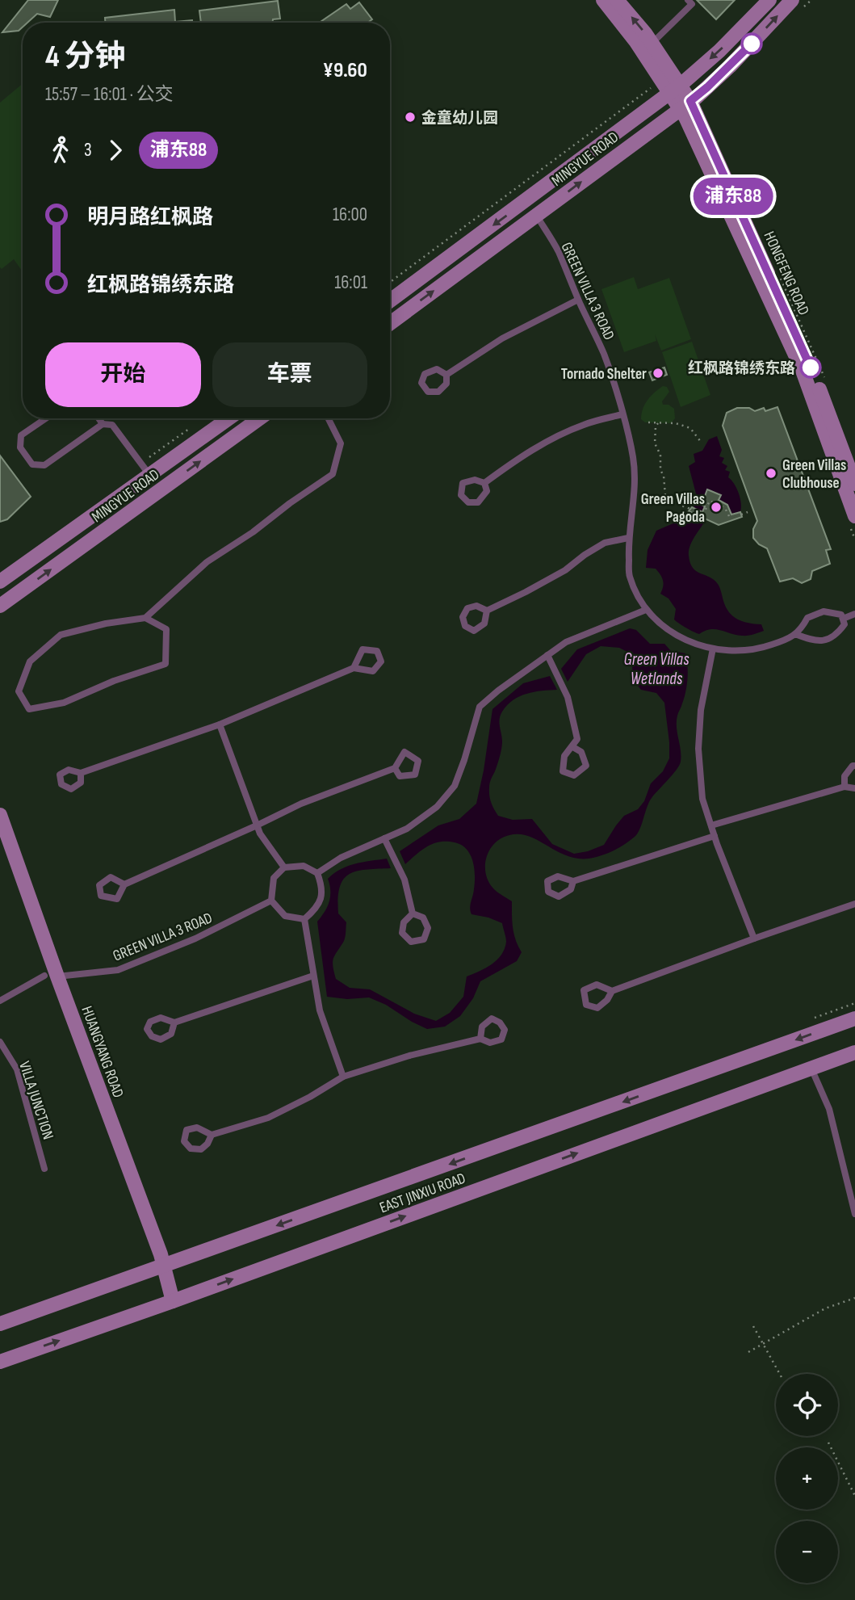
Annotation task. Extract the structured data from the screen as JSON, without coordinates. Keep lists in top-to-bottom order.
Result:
{
  "streets": {
    "street": [
      "MINGYUE ROAD",
      "HONGFENG ROAD",
      "HUANGYANG ROAD",
      "EAST JINXIU ROAD"
    ],
    "lane": ["GREEN VILLA 3 ROAD", "VILLA JUNCTION"]
  },
  "crossings": [
    ["MINGYUE ROAD", "HONGFENG ROAD"],
    ["MINGYUE ROAD", "GREEN VILLA 3 ROAD"],
    ["GREEN VILLA 3 ROAD", "HUANGYANG ROAD"],
    ["HUANGYANG ROAD", "EAST JINXIU ROAD"]
  ],
  "water": ["Green Villas Wetlands"],
  "places": [
    "金童幼儿园",
    "红枫路锦绣东路",
    "Tornado Shelter",
    "Green Villas Clubhouse",
    "Green Villas Pagoda"
  ],
  "lines": ["bus line 浦东88"],
  "page": {
    "on_map": "浦东88",
    "heading": ["4 分钟", "15:57 – 16:01 · 公交", "¥9.60"],
    "legs": ["3", "浦东88"],
    "list": [
      {
        "name": "明月路红枫路",
        "value": "16:00"
      },
      {
        "name": "红枫路锦绣东路",
        "value": "16:01"
      }
    ],
    "buttons": ["开始", "车票"],
    "map_buttons": ["+", "−"]
  }
}
